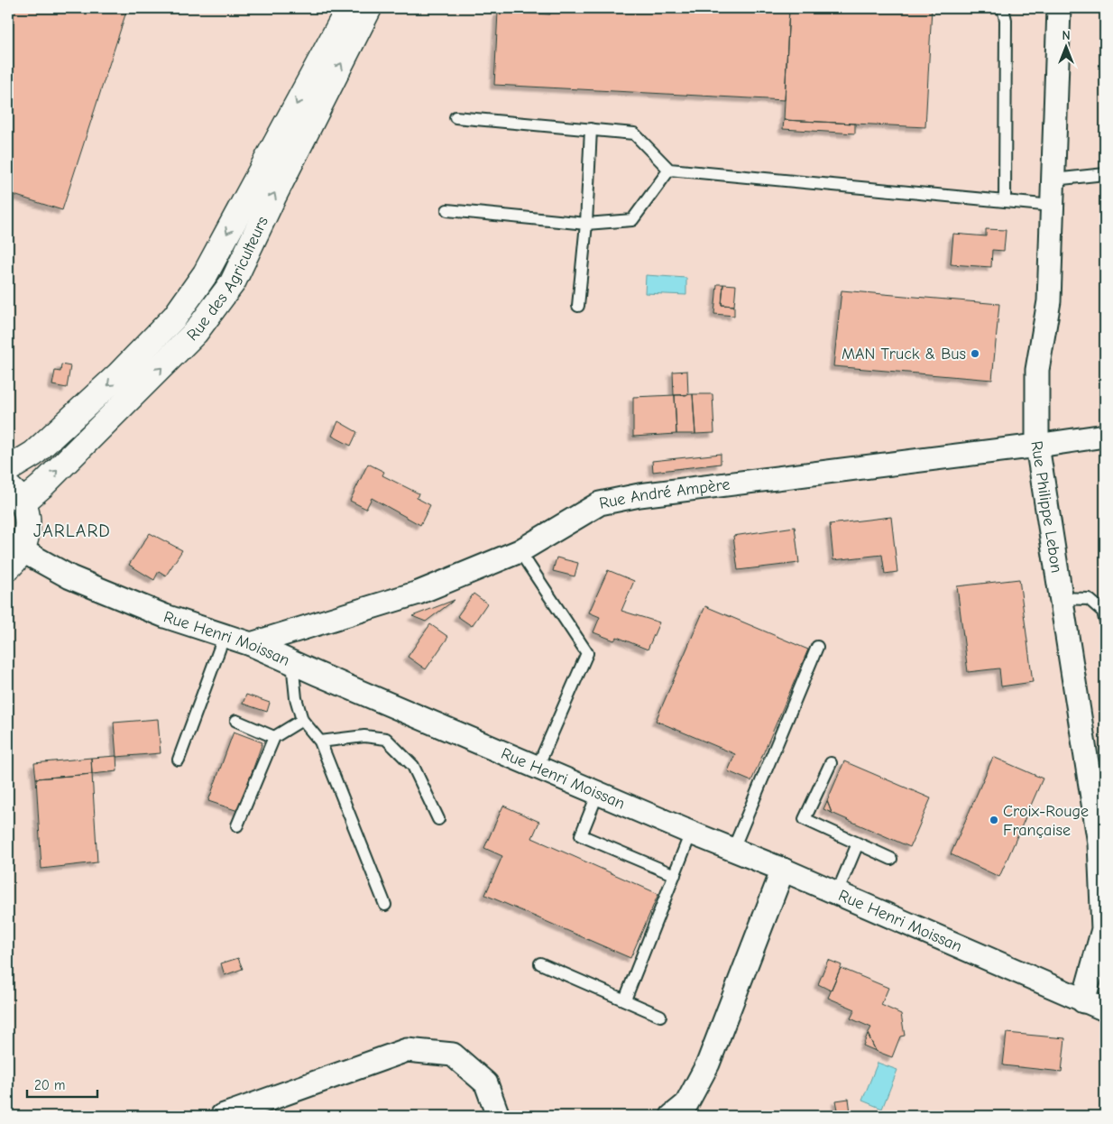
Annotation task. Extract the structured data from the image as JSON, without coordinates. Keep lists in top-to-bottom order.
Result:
{
  "streets": {
    "street": [
      "Rue des Agriculteurs",
      "Rue André Ampère",
      "Rue Philippe Lebon",
      "Rue Henri Moissan"
    ]
  },
  "crossings": [
    ["Rue des Agriculteurs", "Rue Henri Moissan"],
    ["Rue André Ampère", "Rue Philippe Lebon"],
    ["Rue André Ampère", "Rue Henri Moissan"],
    ["Rue Philippe Lebon", "Rue Henri Moissan"]
  ],
  "districts": ["JARLARD"],
  "places": ["MAN Truck & Bus", "Croix-Rouge Française"],
  "scale_bar": "20 m",
  "north": "top"
}
